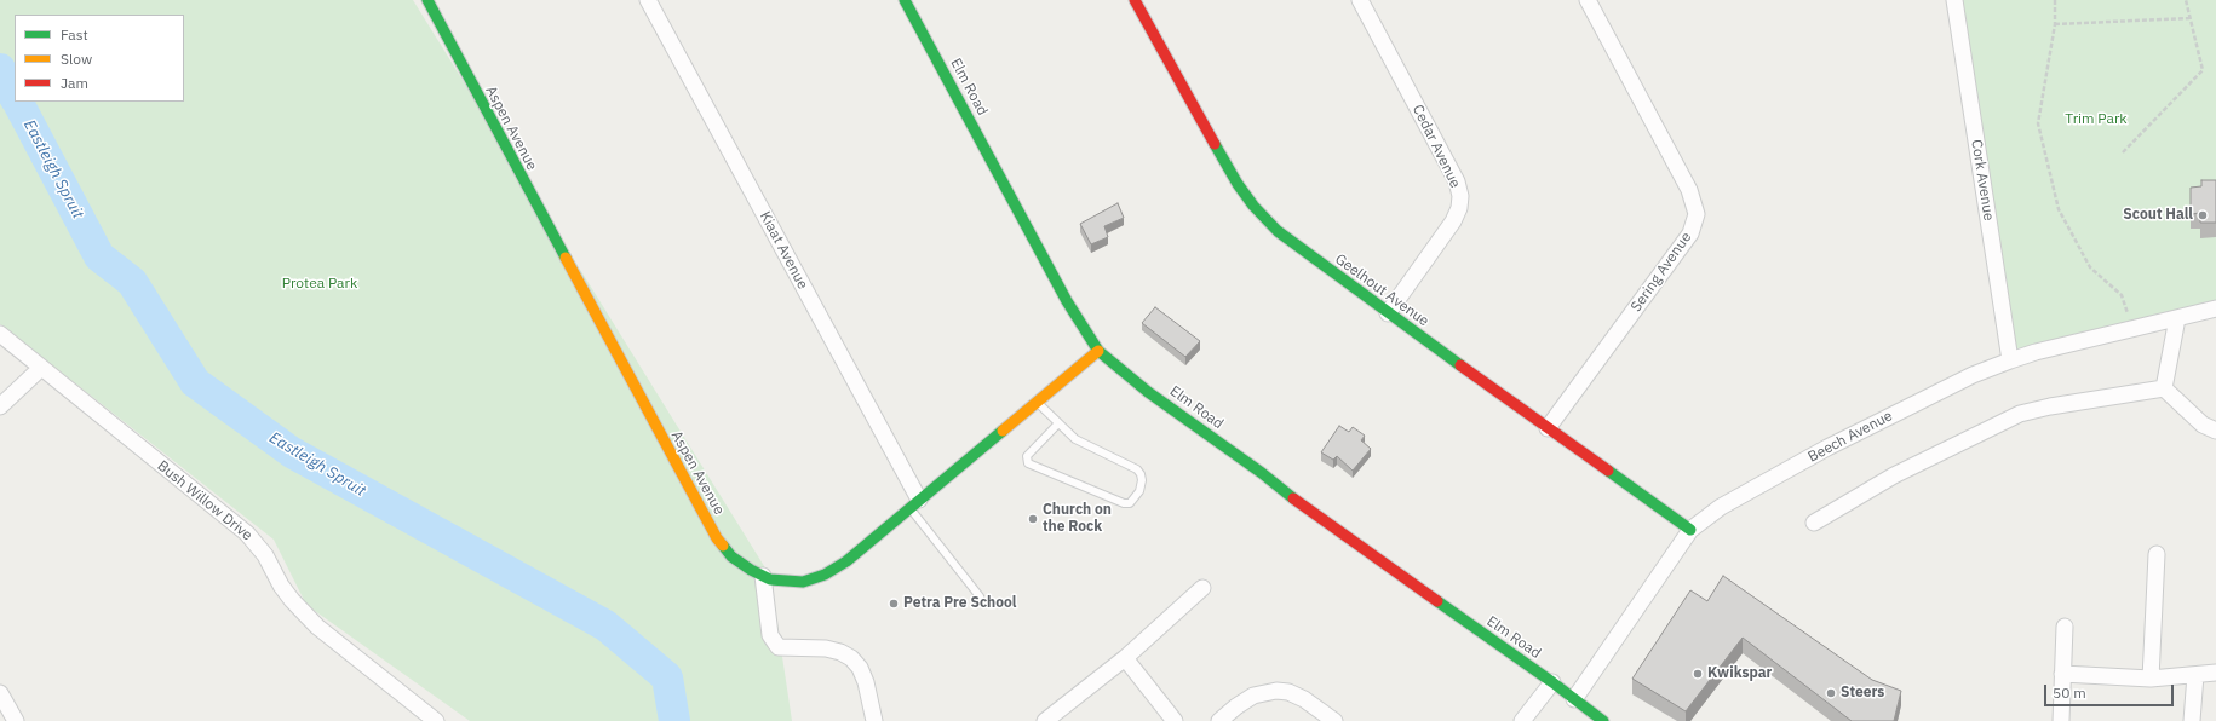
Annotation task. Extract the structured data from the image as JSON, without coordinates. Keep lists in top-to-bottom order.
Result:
{
  "streets": {
    "street": [
      "Elm Road",
      "Aspen Avenue",
      "Cedar Avenue",
      "Cork Avenue",
      "Kiaat Avenue",
      "Sering Avenue",
      "Geelhout Avenue",
      "Beech Avenue",
      "Bush Willow Drive"
    ]
  },
  "crossings": [
    ["Elm Road", "Aspen Avenue"],
    ["Elm Road", "Beech Avenue"],
    ["Aspen Avenue", "Kiaat Avenue"],
    ["Cedar Avenue", "Geelhout Avenue"],
    ["Cork Avenue", "Beech Avenue"],
    ["Sering Avenue", "Geelhout Avenue"],
    ["Geelhout Avenue", "Beech Avenue"]
  ],
  "water": ["Eastleigh Spruit"],
  "parks": ["Trim Park", "Protea Park"],
  "places": [
    "Scout Hall",
    "Church on the Rock",
    "Petra Pre School",
    "Kwikspar",
    "Steers"
  ],
  "legend": ["Fast", "Slow", "Jam"],
  "scale_bar": "50 m"
}
